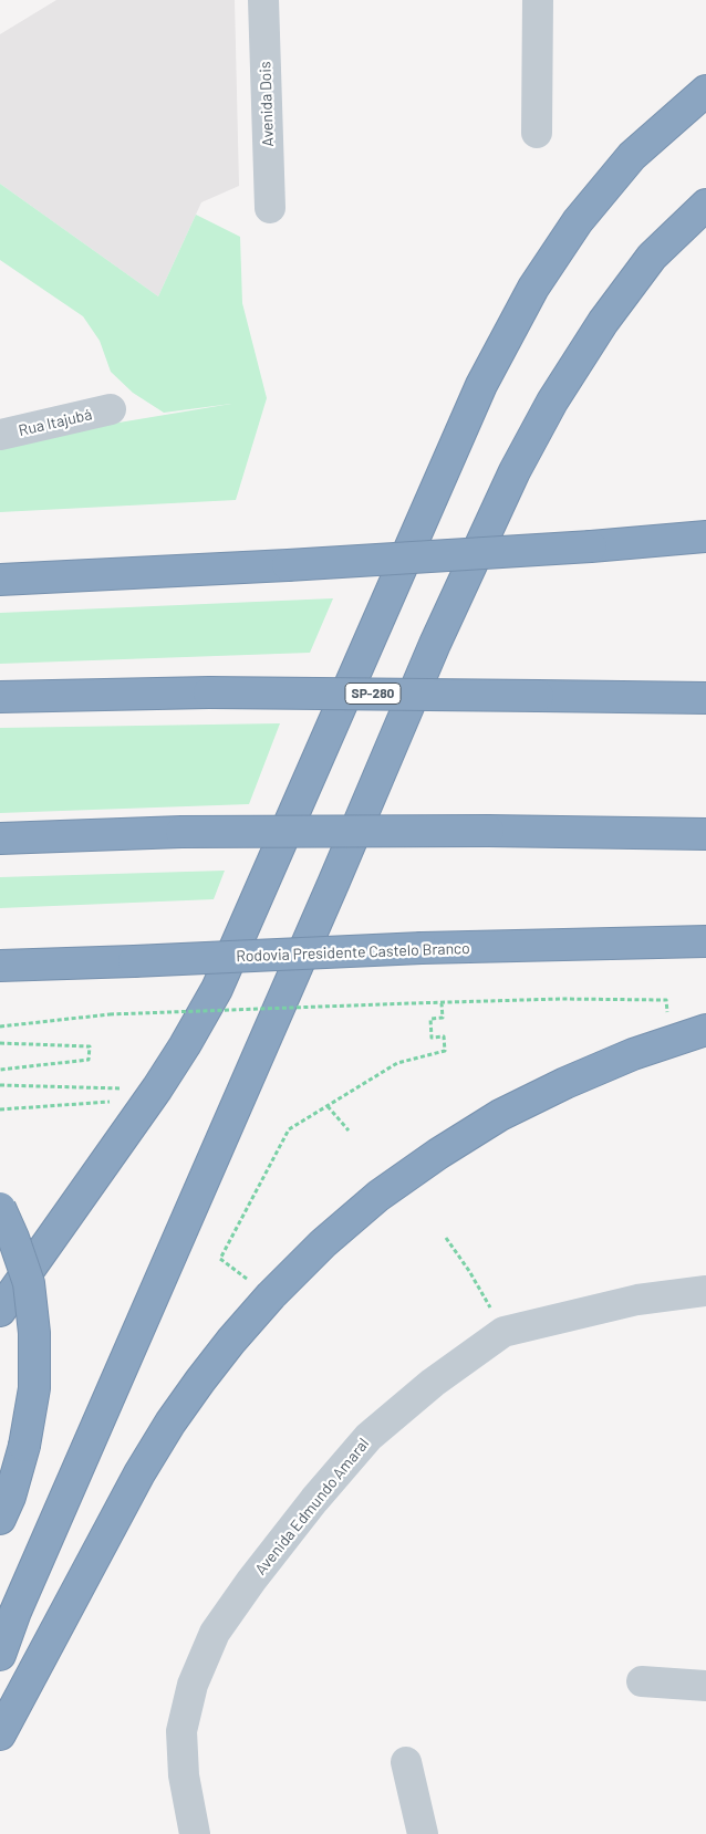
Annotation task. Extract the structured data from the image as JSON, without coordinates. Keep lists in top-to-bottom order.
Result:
{
  "streets": {
    "highway": ["SP-280", "Rodovia Presidente Castelo Branco"],
    "street": ["Avenida Dois", "Rua Itajubá", "Avenida Edmundo Amaral"]
  }
}
